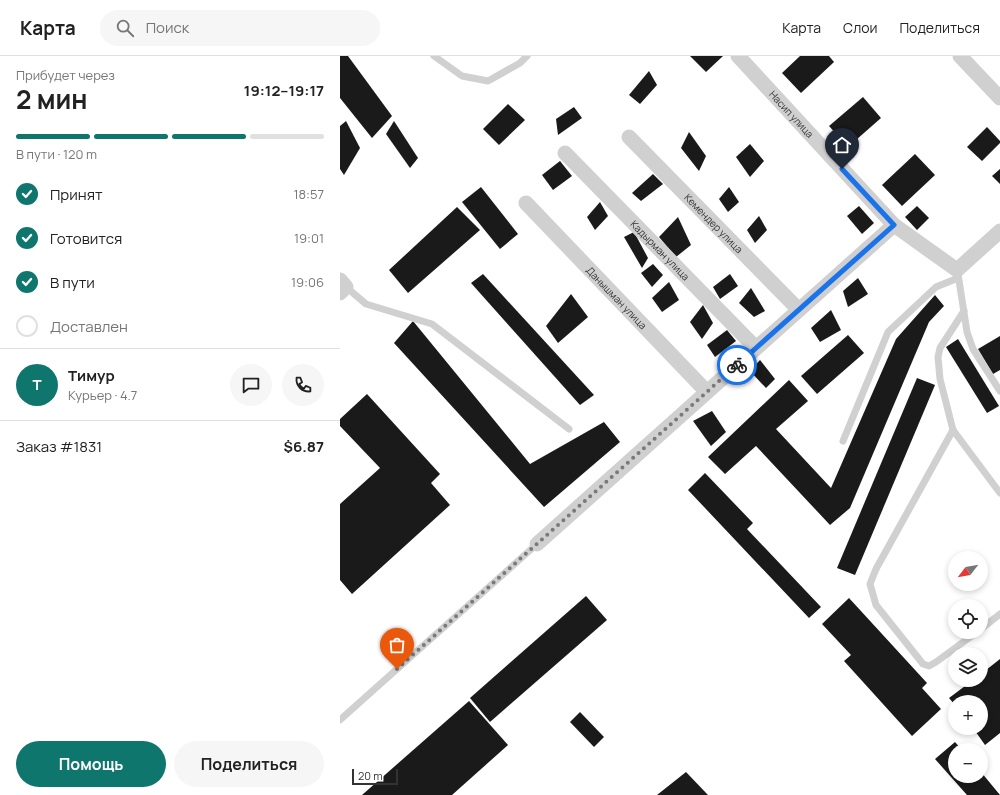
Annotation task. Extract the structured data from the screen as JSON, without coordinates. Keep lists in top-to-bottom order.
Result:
{
  "streets": {
    "street": [
      "Насип улица",
      "Кемендер улица",
      "Кадырман улица",
      "Данышман улица"
    ]
  },
  "scale_bar": "20 m",
  "north": "bottom left",
  "page": {
    "header": "Карта",
    "search": "Поиск",
    "nav": ["Карта", "Слои", "Поделиться"],
    "heading": ["2 мин", "Прибудет через", "19:12–19:17"],
    "panel": [
      "Тимур",
      "Курьер · 4.7",
      "Заказ #1831",
      "$6.87"
    ],
    "bar": "В пути · 120 m",
    "list": [
      ["Принят", "18:57"],
      ["Готовится", "19:01"],
      ["В пути", "19:06"],
      "Доставлен"
    ],
    "round": "Т",
    "map_buttons": ["+", "−"],
    "buttons": ["Помощь", "Поделиться"],
    "scale": "20 m"
  }
}
